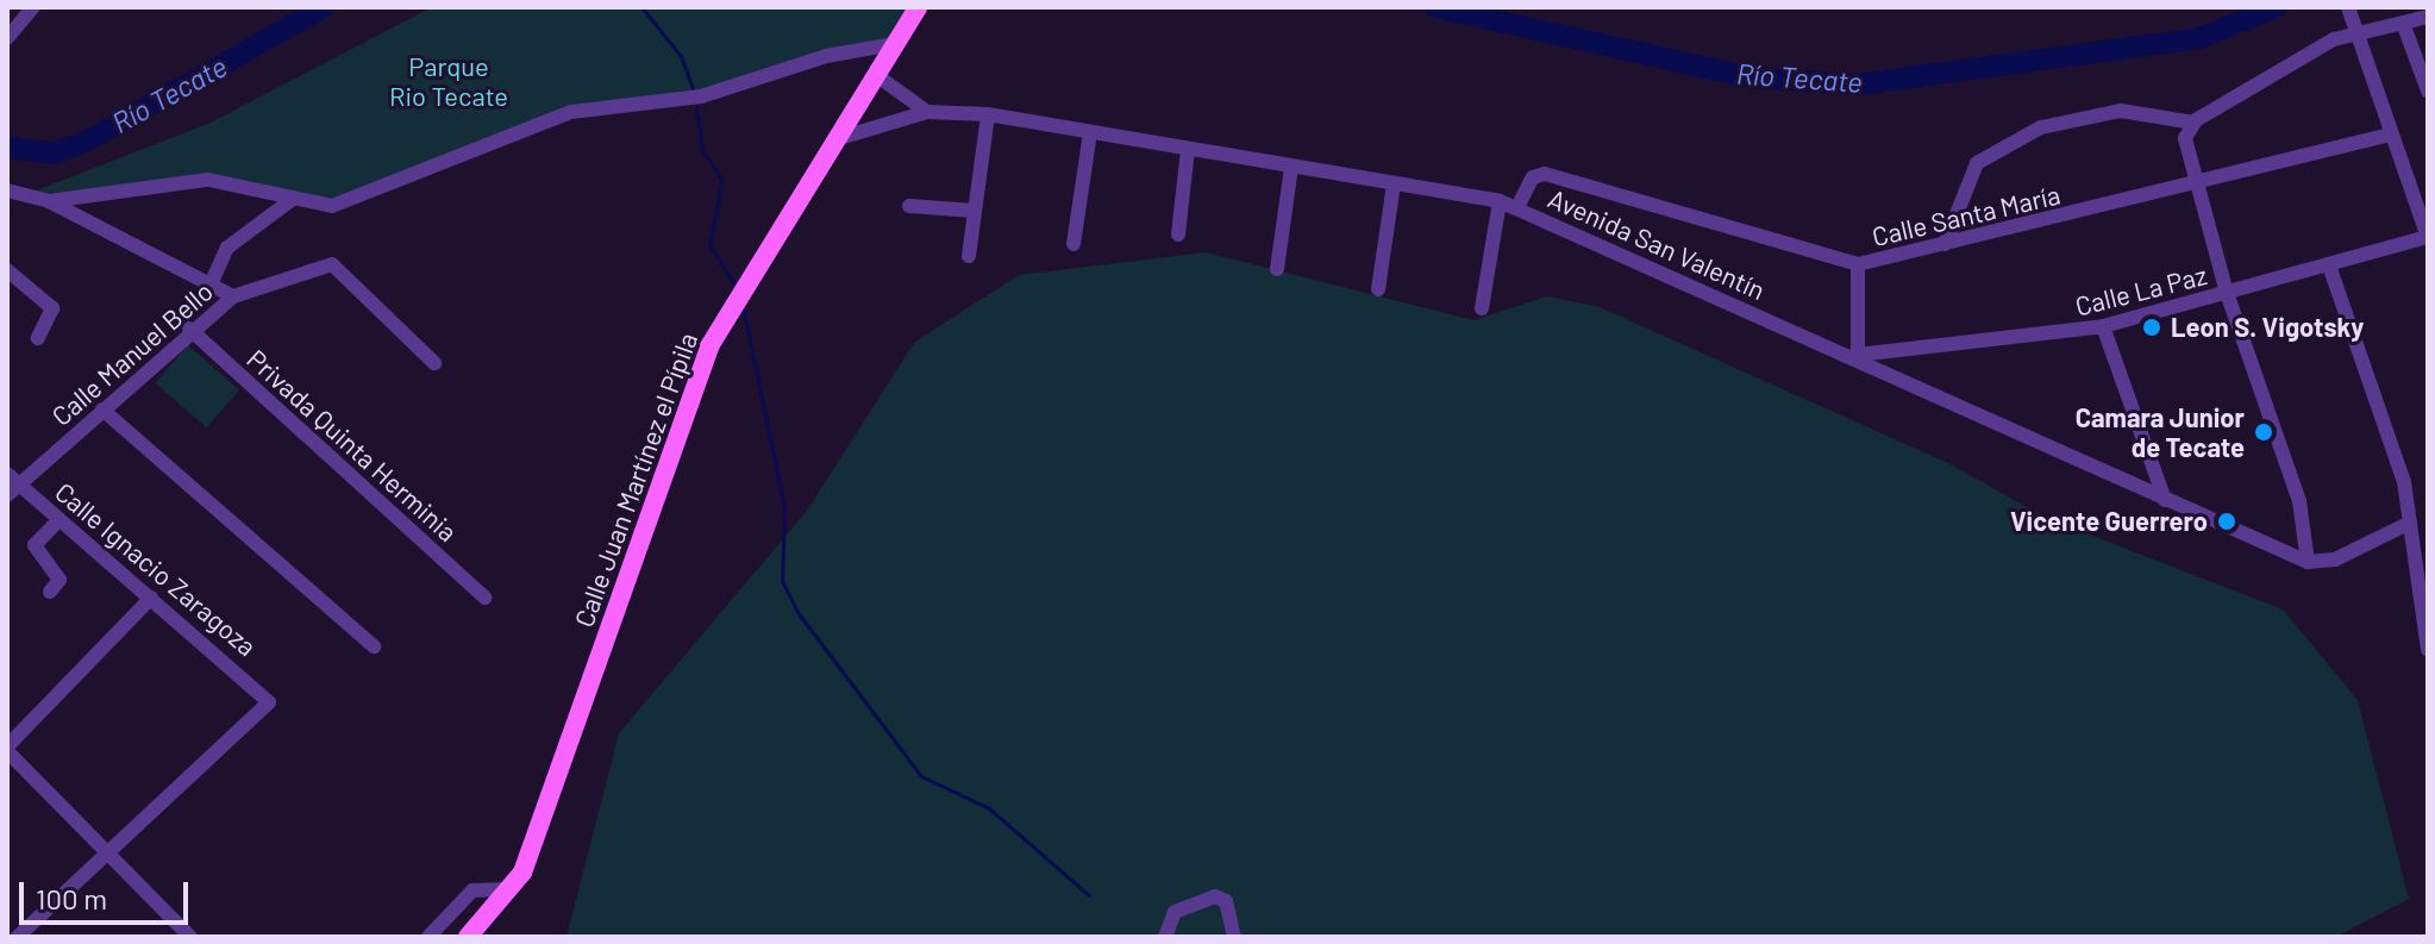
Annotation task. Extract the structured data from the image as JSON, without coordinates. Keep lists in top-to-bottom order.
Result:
{
  "streets": {
    "main road": ["Calle Juan Martínez el Pípila"],
    "street": [
      "Calle Santa María",
      "Avenida San Valentín",
      "Calle La Paz",
      "Calle Manuel Bello",
      "Privada Quinta Herminia",
      "Calle Ignacio Zaragoza"
    ]
  },
  "crossings": [
    ["Calle Santa María", "Avenida San Valentín"],
    ["Avenida San Valentín", "Calle La Paz"],
    ["Avenida San Valentín", "Calle Juan Martínez el Pípila"],
    ["Calle Manuel Bello", "Privada Quinta Herminia"],
    ["Calle Manuel Bello", "Calle Ignacio Zaragoza"]
  ],
  "water": ["Río Tecate"],
  "parks": ["Parque Rio Tecate"],
  "places": ["Leon S. Vigotsky", "Camara Junior de Tecate", "Vicente Guerrero"],
  "scale_bar": "100 m"
}
